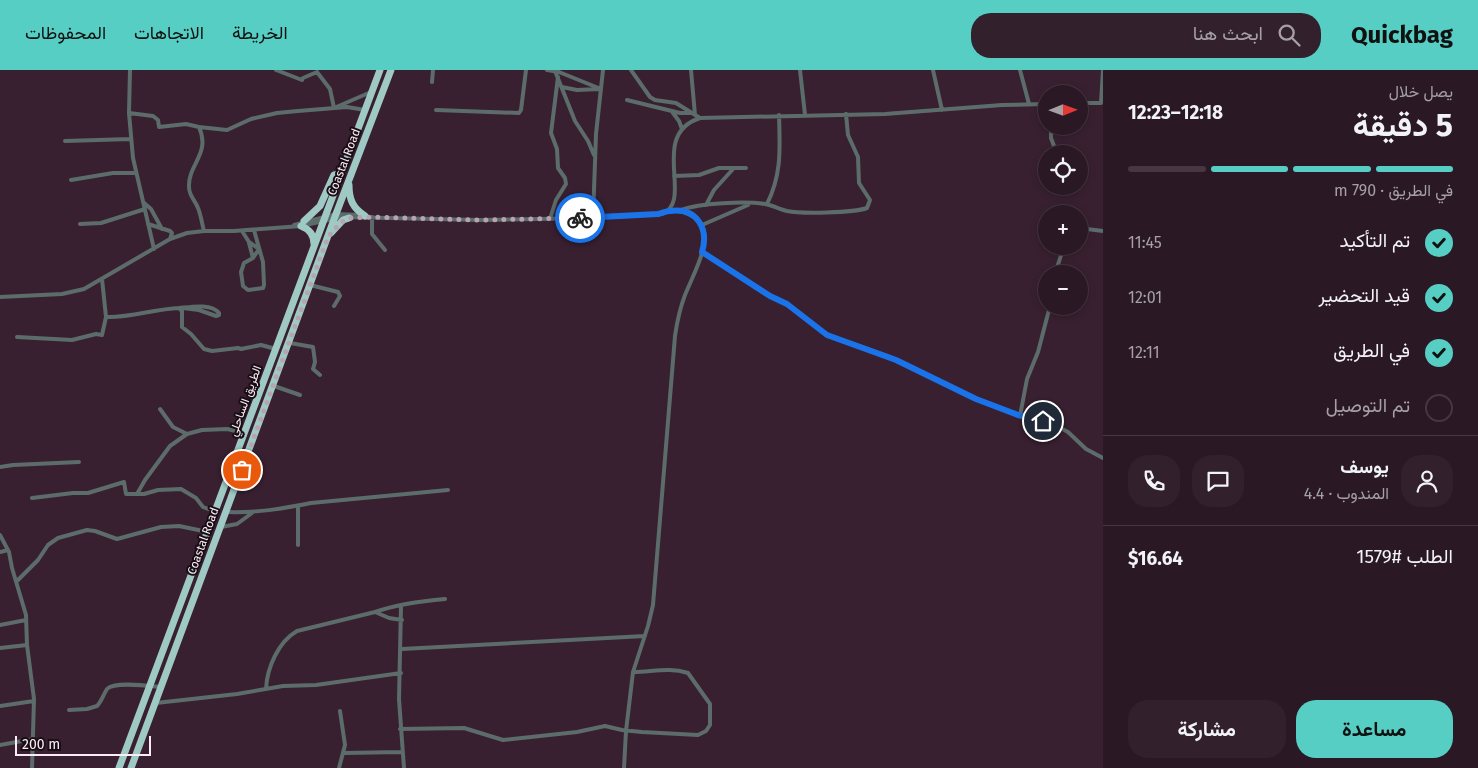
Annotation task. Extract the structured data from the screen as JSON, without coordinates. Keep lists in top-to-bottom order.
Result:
{
  "streets": {
    "highway": ["Coastal Road", "الطريق الساحلي"]
  },
  "scale_bar": "200 m",
  "north": "right",
  "page": {
    "header": "Quickbag",
    "search": "ابحث هنا",
    "nav": ["الخريطة", "الاتجاهات", "المحفوظات"],
    "heading": ["5 دقيقة", "يصل خلال", "12:18–12:23"],
    "panel": [
      "يوسف",
      "المندوب · 4.4",
      "الطلب #1579",
      "$16.64"
    ],
    "map_buttons": ["+", "−"],
    "bar": "في الطريق · 790 m",
    "list": [
      ["تم التأكيد", "11:45"],
      ["قيد التحضير", "12:01"],
      ["في الطريق", "12:11"],
      "تم التوصيل"
    ],
    "buttons": ["مساعدة", "مشاركة"],
    "scale": "200 m"
  }
}
